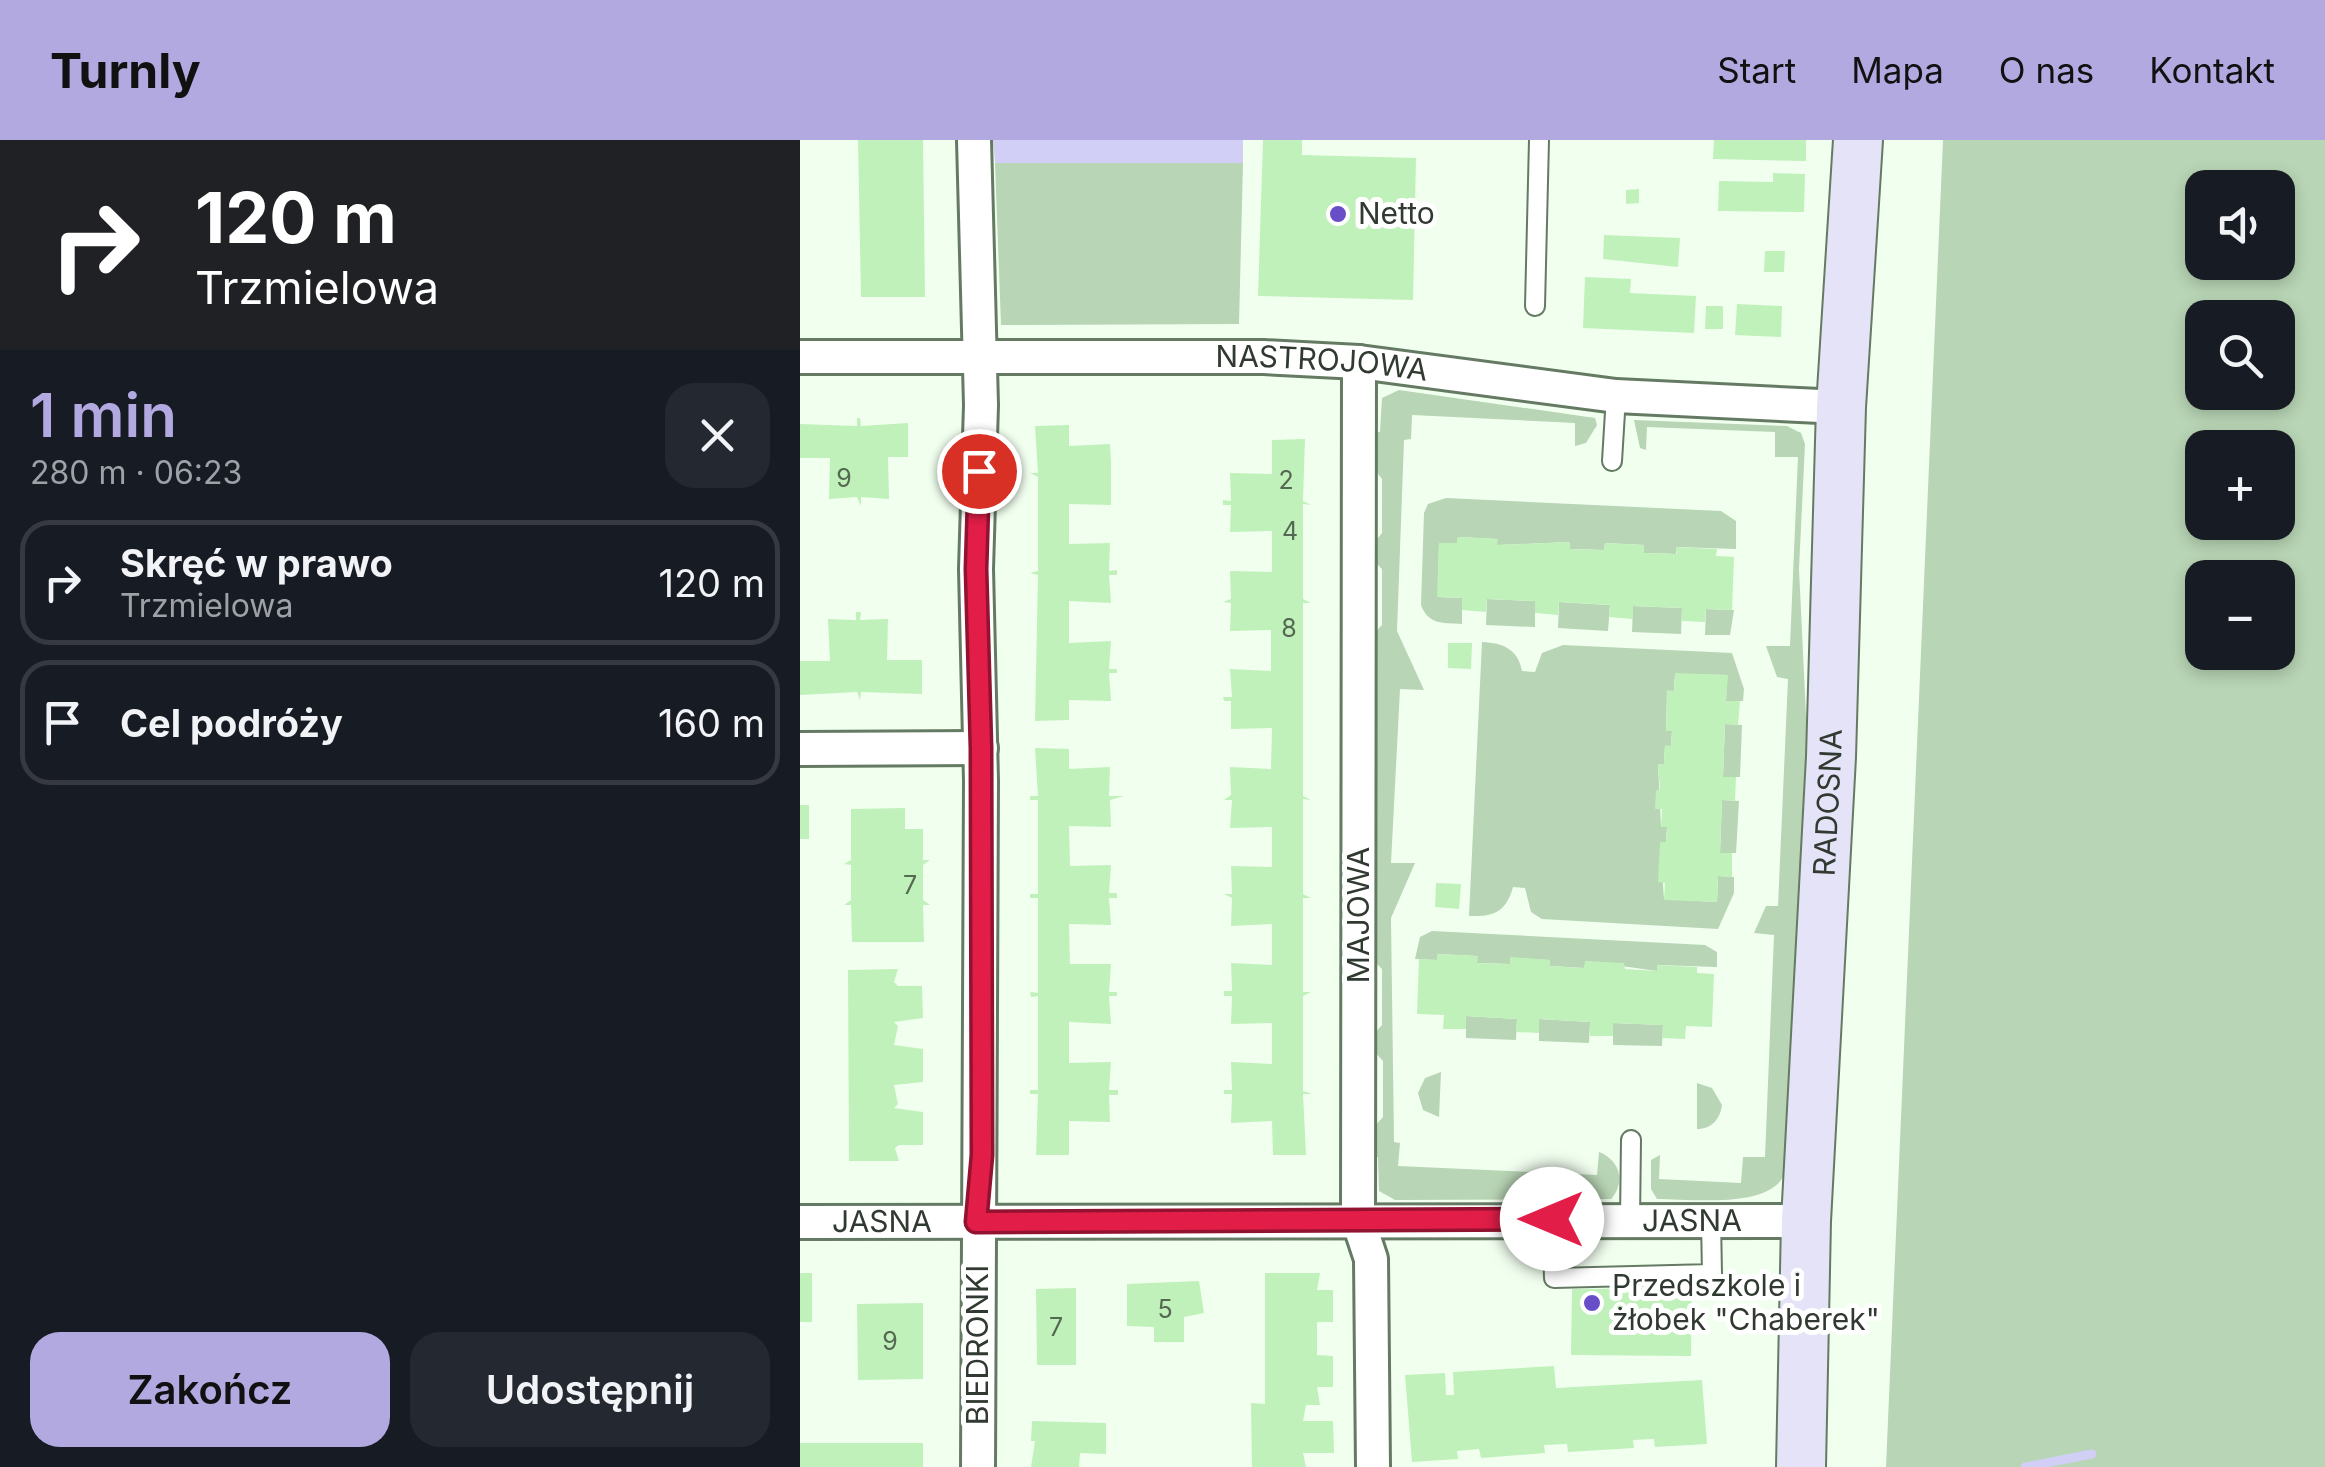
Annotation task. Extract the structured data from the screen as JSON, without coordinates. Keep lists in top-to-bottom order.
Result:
{
  "streets": {
    "street": [
      "NASTROJOWA",
      "RADOSNA",
      "MAJOWA",
      "JASNA",
      "BIEDRONKI"
    ]
  },
  "crossings": [
    ["NASTROJOWA", "RADOSNA"],
    ["NASTROJOWA", "MAJOWA"],
    ["NASTROJOWA", "BIEDRONKI"],
    ["RADOSNA", "JASNA"],
    ["MAJOWA", "JASNA"],
    ["JASNA", "BIEDRONKI"]
  ],
  "places": ["Netto", "Przedszkole i żłobek \"Chaberek\""],
  "house_numbers": [
    "9",
    "2",
    "4",
    "8",
    "7",
    "5",
    "7",
    "9"
  ],
  "page": {
    "header": "Turnly",
    "nav": [
      "Start",
      "Mapa",
      "O nas",
      "Kontakt"
    ],
    "turn": ["120 m", "Trzmielowa"],
    "map_buttons": ["+", "−"],
    "heading": ["1 min", "280 m · 06:23"],
    "list": [
      {
        "name": "Skręć w prawo",
        "note": "Trzmielowa",
        "value": "120 m"
      },
      {
        "name": "Cel podróży",
        "value": "160 m"
      }
    ],
    "buttons": ["Zakończ", "Udostępnij"]
  }
}
